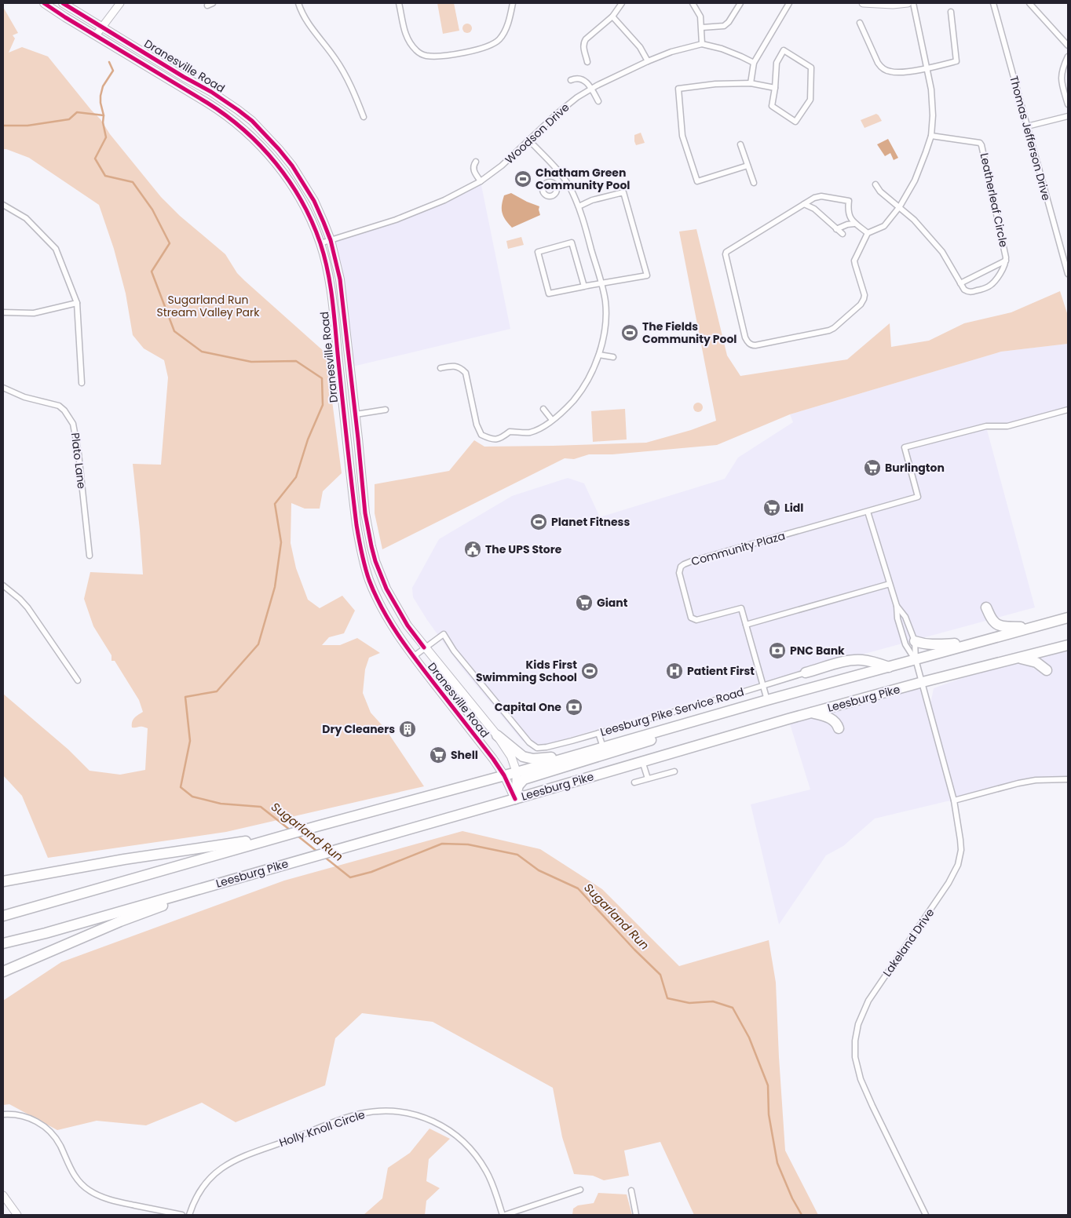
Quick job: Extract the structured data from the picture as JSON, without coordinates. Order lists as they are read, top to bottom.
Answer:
{
  "streets": {
    "highway": ["Leesburg Pike"],
    "main road": ["Dranesville Road"],
    "street": [
      "Woodson Drive",
      "Thomas Jefferson Drive",
      "Leatherleaf Circle",
      "Plato Lane",
      "Community Plaza",
      "Leesburg Pike Service Road",
      "Lakeland Drive",
      "Holly Knoll Circle"
    ]
  },
  "crossings": [
    ["Dranesville Road", "Woodson Drive"],
    ["Dranesville Road", "Leesburg Pike"],
    ["Dranesville Road", "Leesburg Pike Service Road"],
    ["Community Plaza", "Leesburg Pike Service Road"],
    ["Leesburg Pike", "Lakeland Drive"]
  ],
  "water": ["Sugarland Run"],
  "parks": ["Sugarland Run Stream Valley Park"],
  "places": {
    "sports": [
      "Chatham Green Community Pool",
      "The Fields Community Pool",
      "Planet Fitness",
      "Kids First Swimming School"
    ],
    "supermarket": [
      "Burlington",
      "Lidl",
      "Giant",
      "Shell"
    ],
    "public building": ["The UPS Store"],
    "bank": ["PNC Bank", "Capital One"],
    "hospital": ["Patient First"],
    "building": ["Dry Cleaners"]
  }
}
